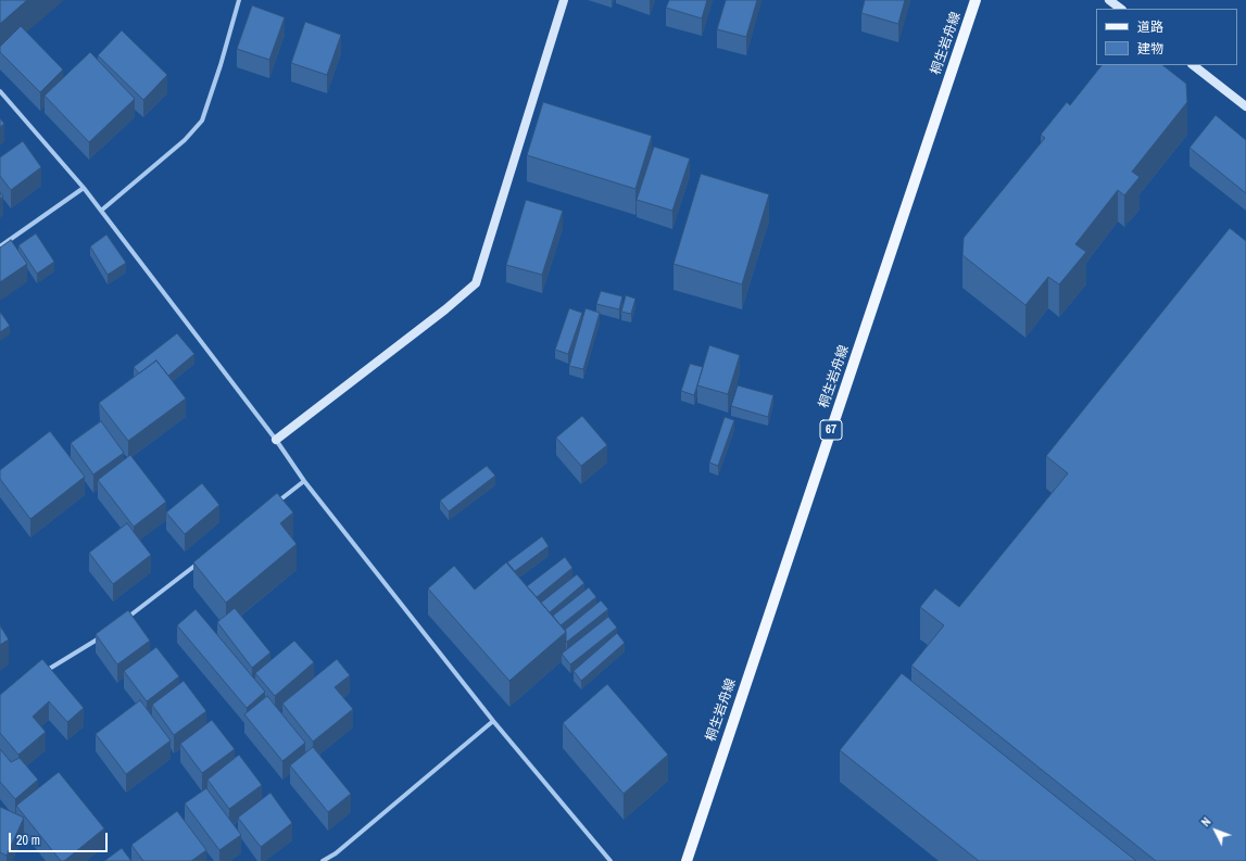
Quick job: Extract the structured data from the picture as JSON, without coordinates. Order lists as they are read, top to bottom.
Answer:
{
  "streets": {
    "main road": ["桐生岩舟線", "67"]
  },
  "legend": ["道路", "建物"],
  "scale_bar": "20 m",
  "north": "top left"
}
